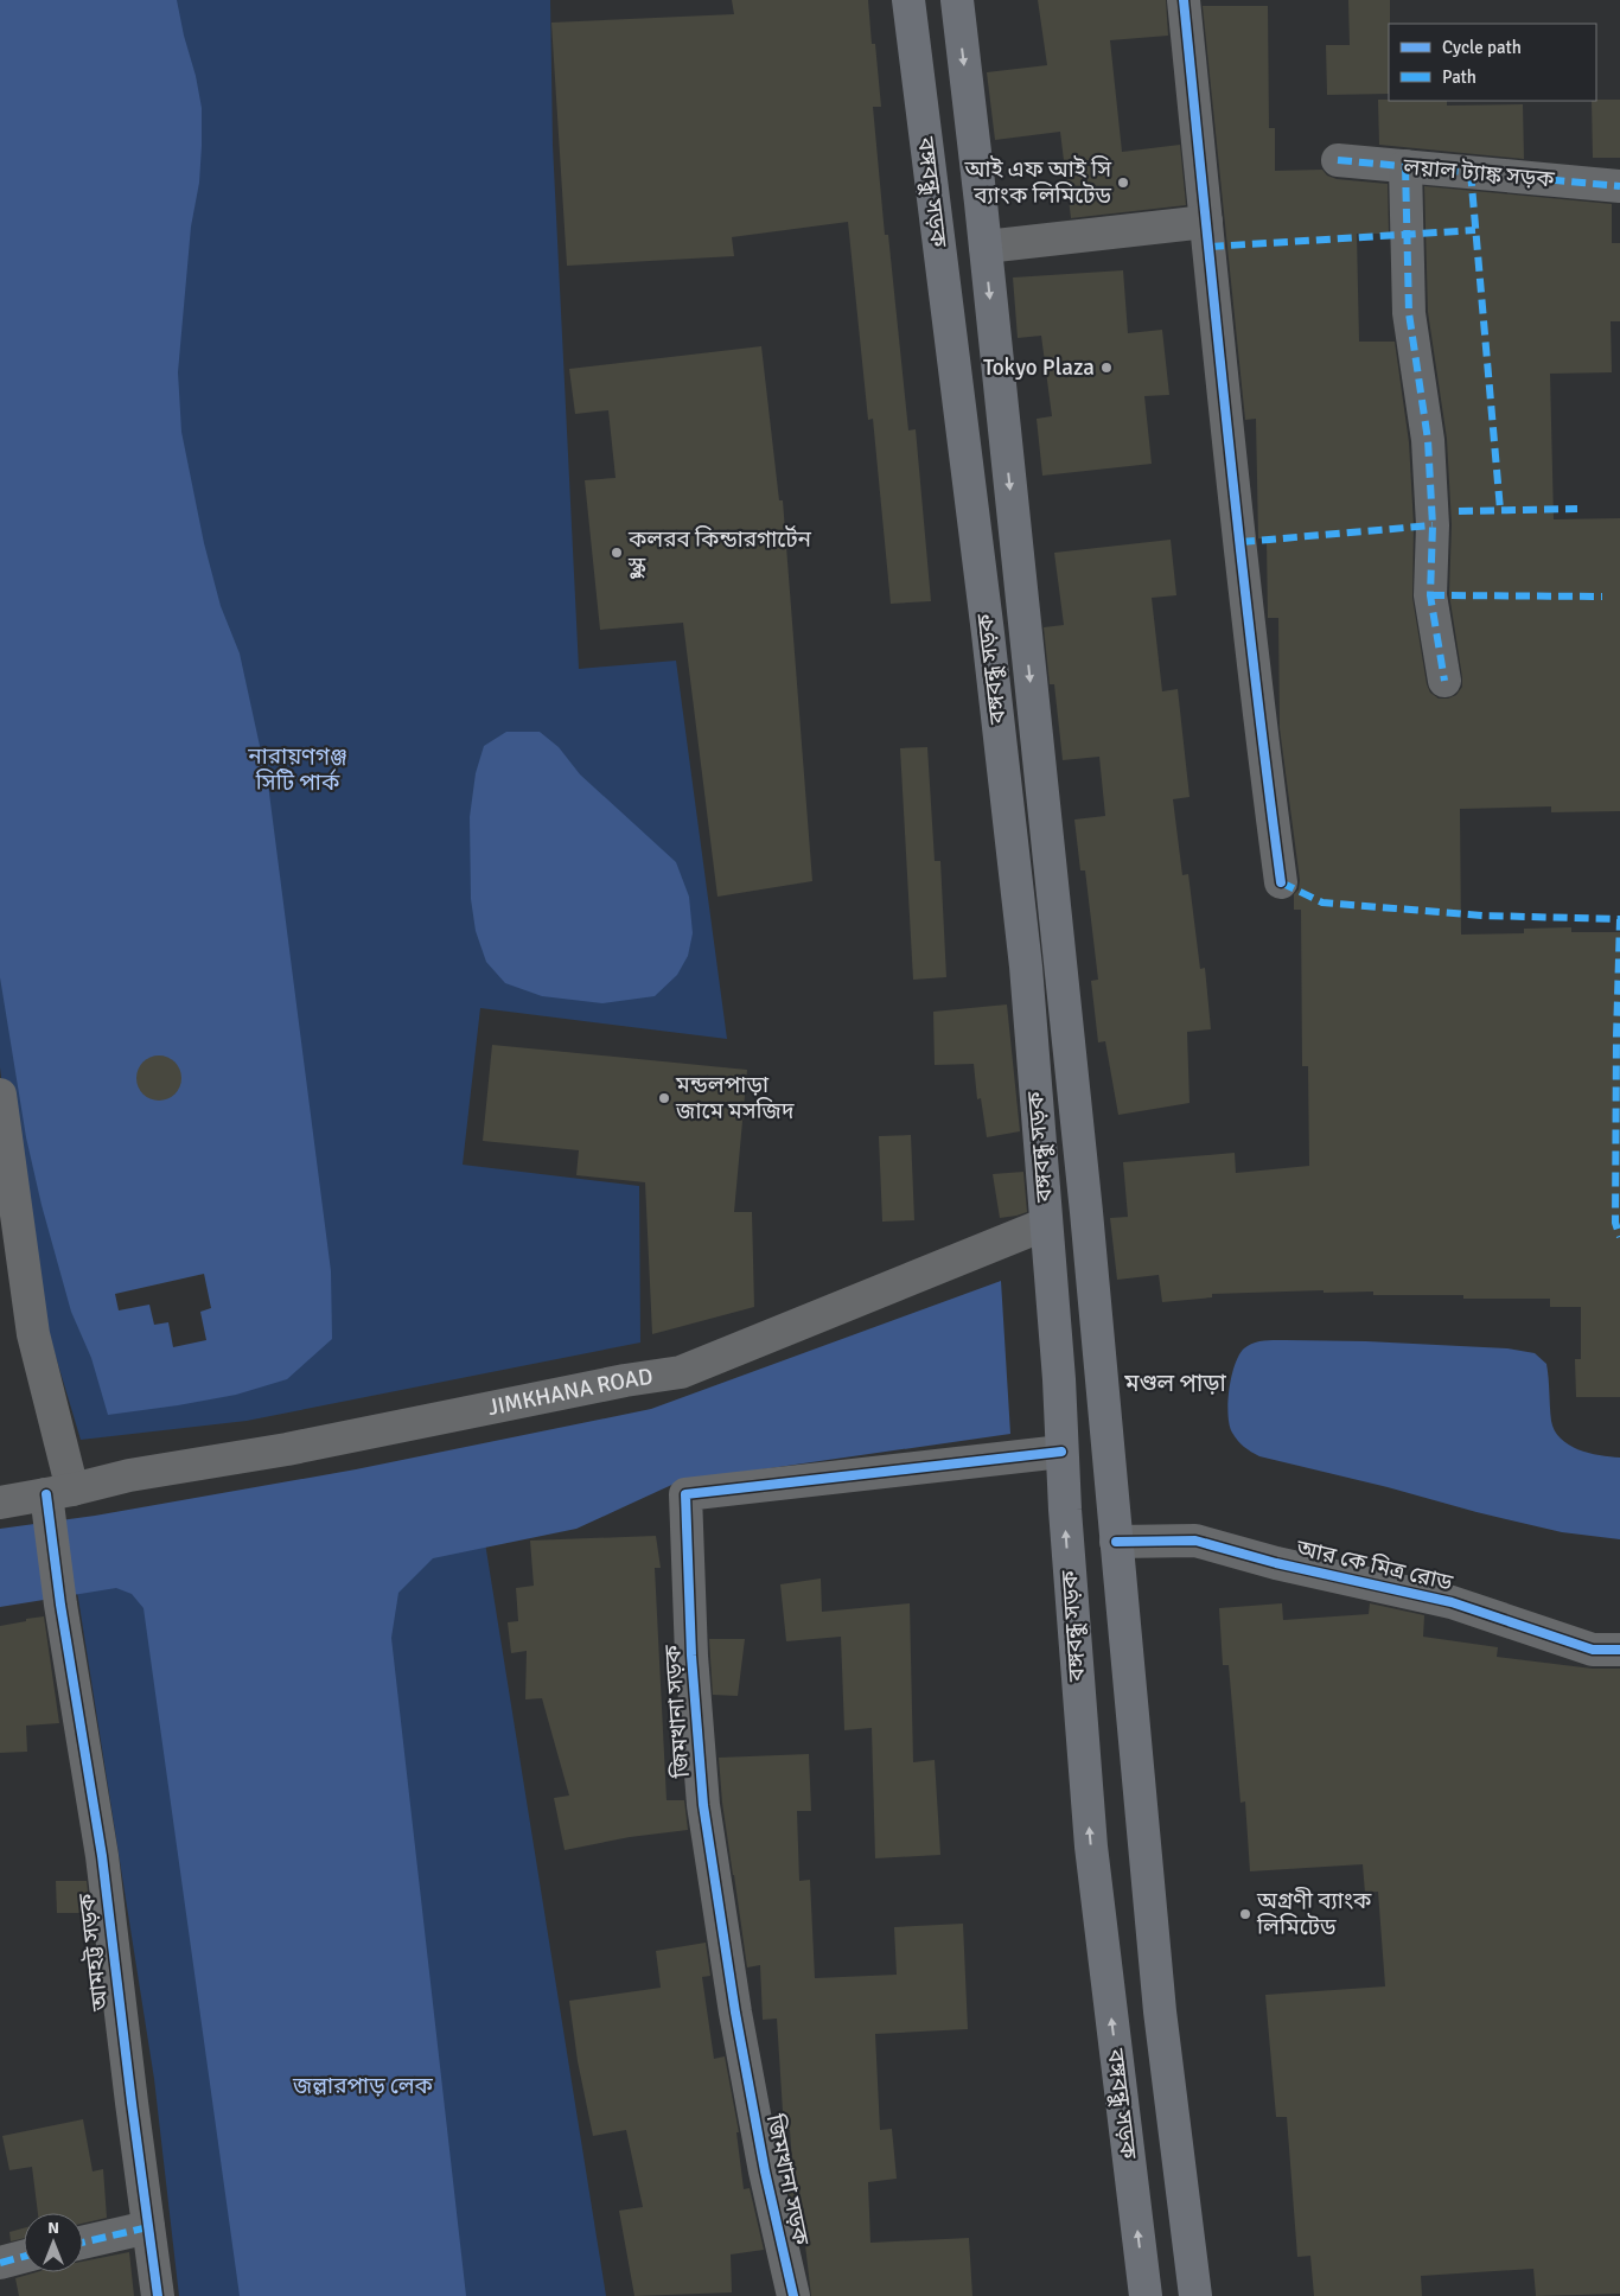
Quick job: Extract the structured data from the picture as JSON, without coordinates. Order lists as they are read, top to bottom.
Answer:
{
  "streets": {
    "main road": ["বঙ্গবন্ধু সড়ক"],
    "street": [
      "লয়াল ট্যাঙ্ক সড়ক",
      "JIMKHANA ROAD",
      "আর কে মিত্র রোড",
      "জিমখানা সড়ক",
      "আমহট্ট সড়ক"
    ]
  },
  "crossings": [
    ["বঙ্গবন্ধু সড়ক", "JIMKHANA ROAD"],
    ["বঙ্গবন্ধু সড়ক", "আর কে মিত্র রোড"],
    ["বঙ্গবন্ধু সড়ক", "জিমখানা সড়ক"],
    ["JIMKHANA ROAD", "আমহট্ট সড়ক"]
  ],
  "districts": ["মণ্ডল পাড়া"],
  "parks": ["নারায়ণগঞ্জ সিটি পার্ক", "জল্লারপাড় লেক"],
  "places": [
    "আই এফ আই সি ব্যাংক লিমিটেড",
    "Tokyo Plaza",
    "কলরব কিন্ডারগার্টেন স্কুল",
    "মন্ডলপাড়া জামে মসজিদ",
    "অগ্রণী ব্যাংক লিমিটেড"
  ],
  "legend": ["Cycle path", "Path"],
  "north": "top"
}
